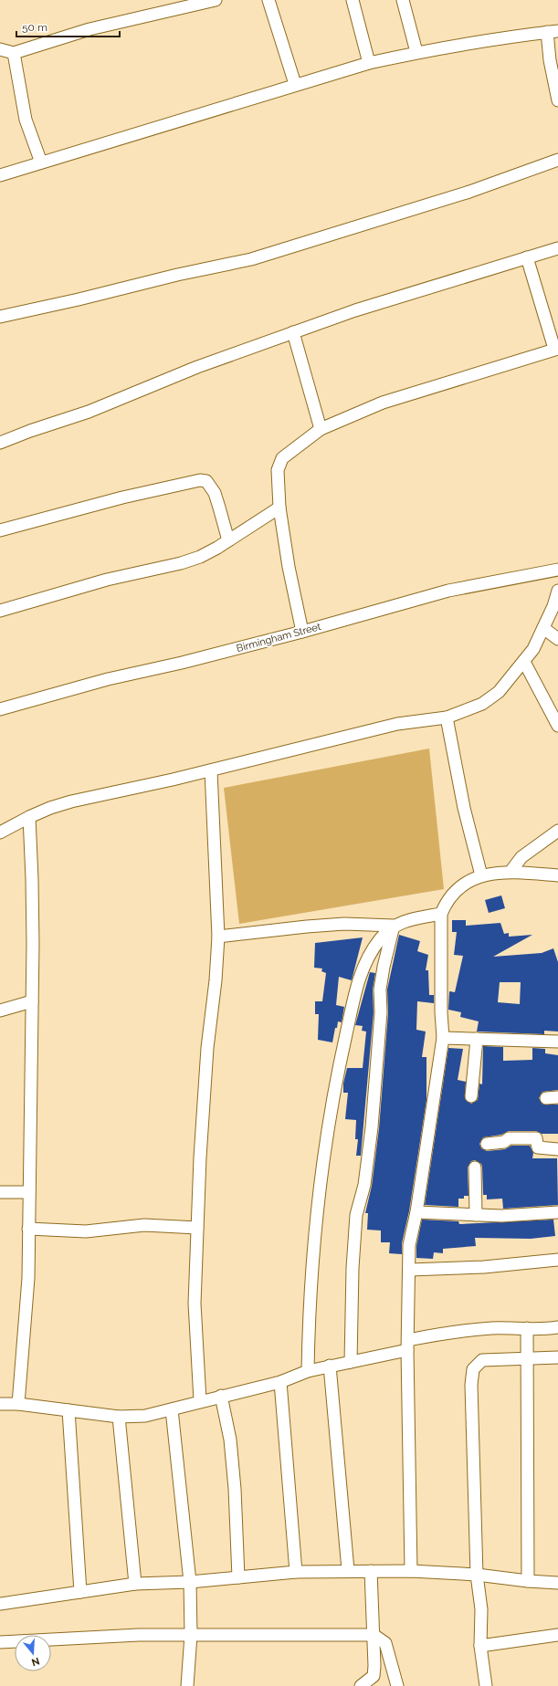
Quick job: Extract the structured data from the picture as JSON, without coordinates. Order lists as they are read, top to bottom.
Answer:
{
  "streets": {
    "street": ["Birmingham Street"]
  },
  "scale_bar": "50 m",
  "north": "bottom"
}
